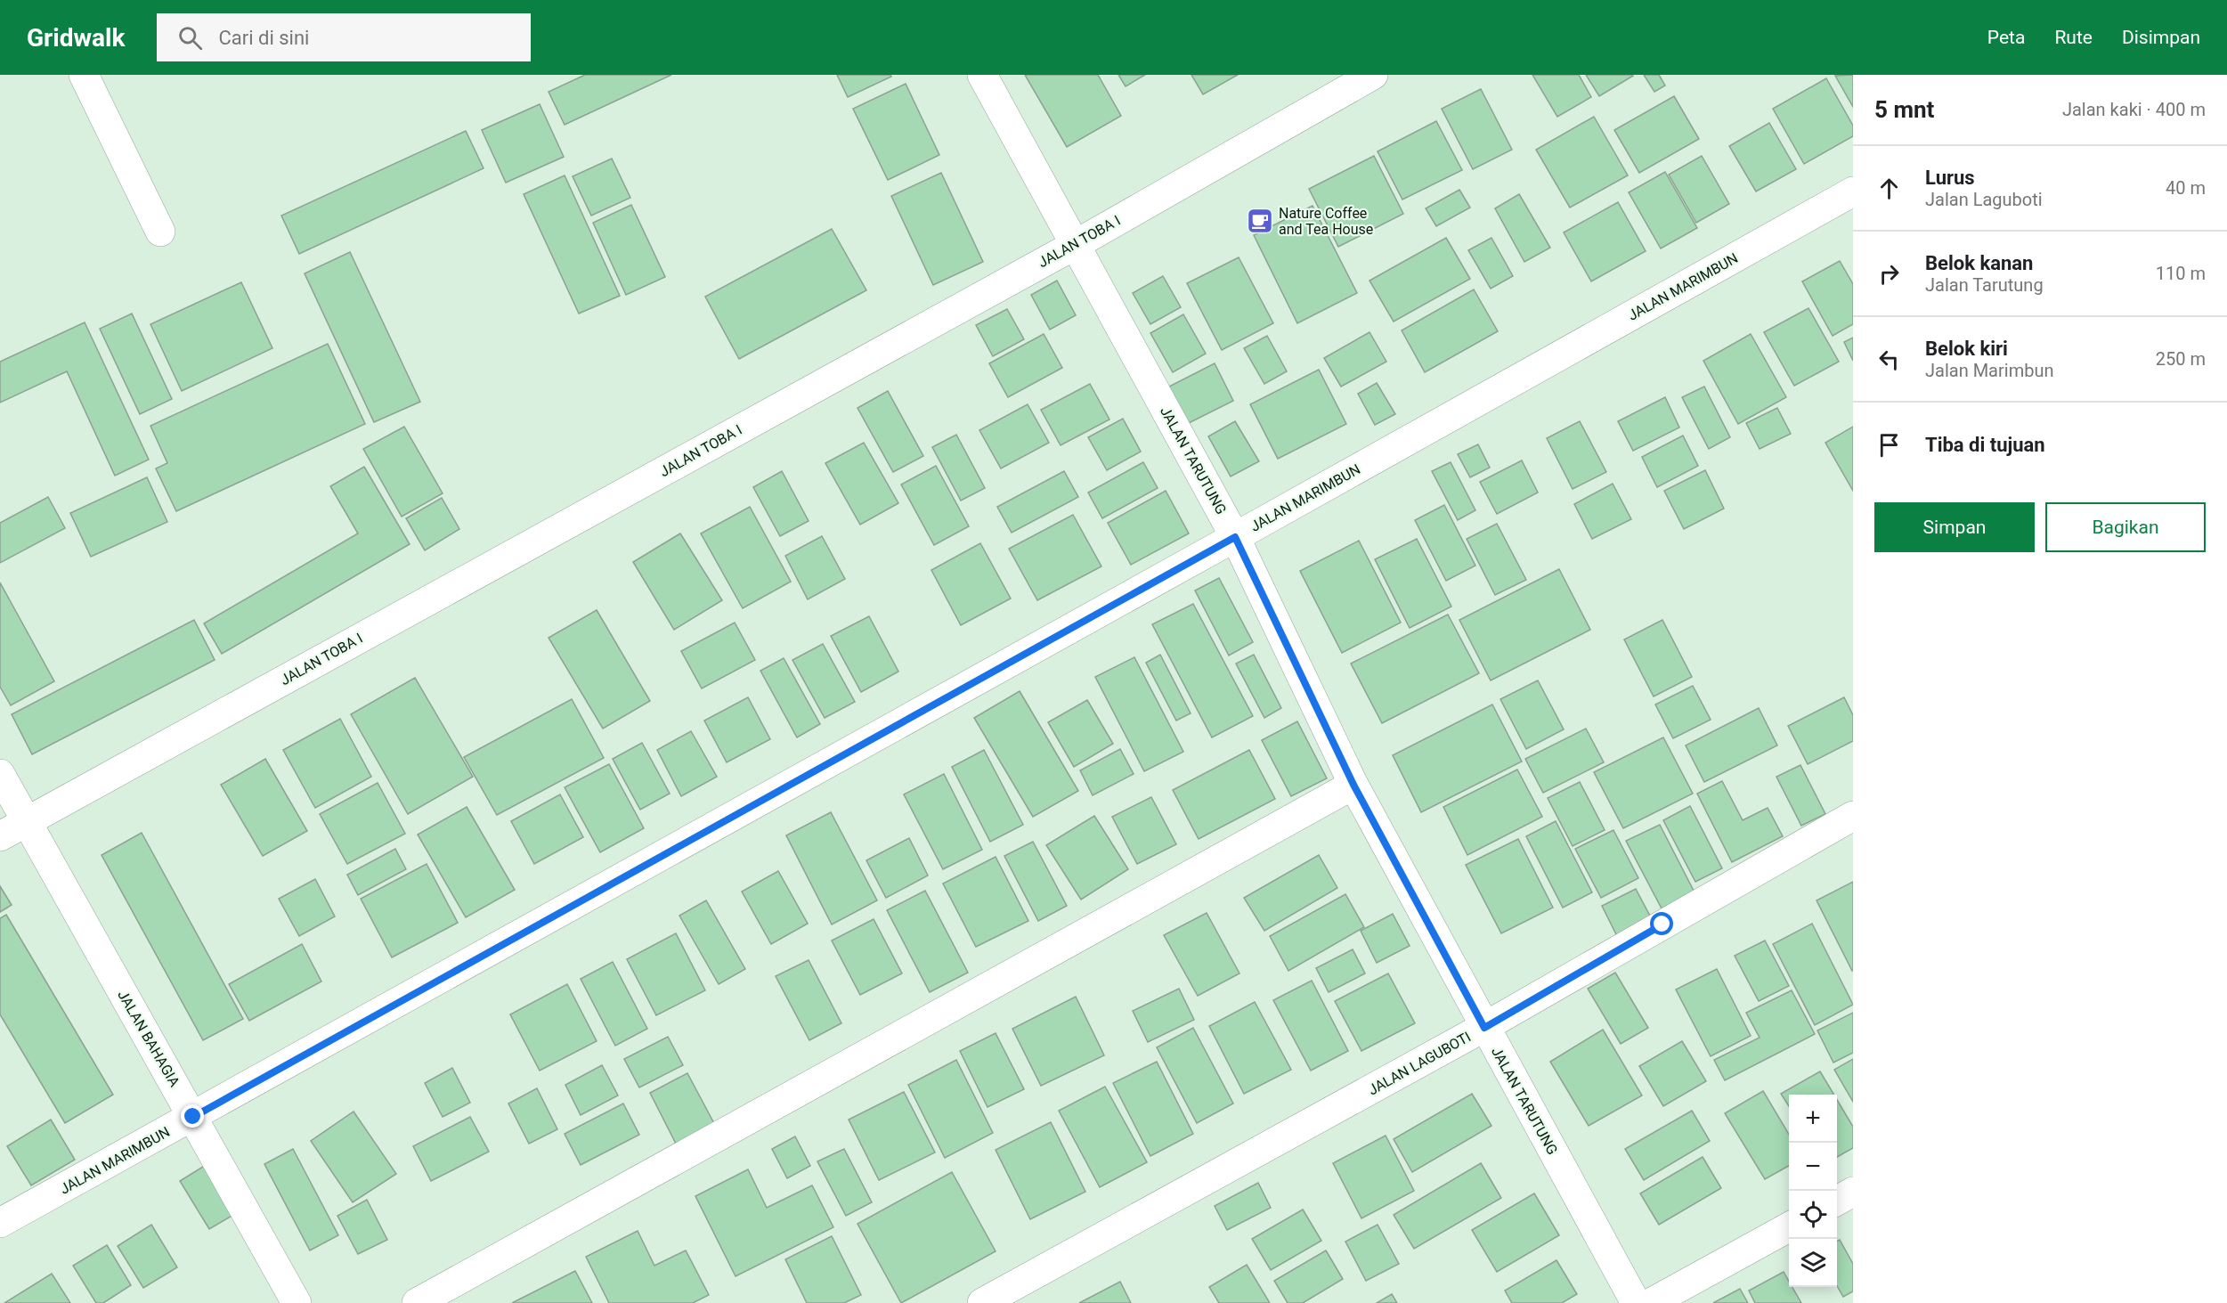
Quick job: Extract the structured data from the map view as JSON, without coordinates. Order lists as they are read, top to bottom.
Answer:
{
  "streets": {
    "street": [
      "JALAN TOBA I",
      "JALAN MARIMBUN",
      "JALAN TARUTUNG",
      "JALAN BAHAGIA",
      "JALAN LAGUBOTI"
    ]
  },
  "crossings": [
    ["JALAN TOBA I", "JALAN TARUTUNG"],
    ["JALAN TOBA I", "JALAN BAHAGIA"],
    ["JALAN MARIMBUN", "JALAN TARUTUNG"],
    ["JALAN MARIMBUN", "JALAN BAHAGIA"],
    ["JALAN TARUTUNG", "JALAN LAGUBOTI"]
  ],
  "places": {
    "cafe": ["Nature Coffee and Tea House"]
  },
  "page": {
    "header": "Gridwalk",
    "search": "Cari di sini",
    "nav": ["Peta", "Rute", "Disimpan"],
    "heading": ["5 mnt", "Jalan kaki · 400 m"],
    "list": [
      ["Lurus", "Jalan Laguboti", "40 m"],
      ["Belok kanan", "Jalan Tarutung", "110 m"],
      ["Belok kiri", "Jalan Marimbun", "250 m"],
      "Tiba di tujuan"
    ],
    "buttons": ["Simpan", "Bagikan"],
    "map_buttons": ["+", "−"]
  }
}
